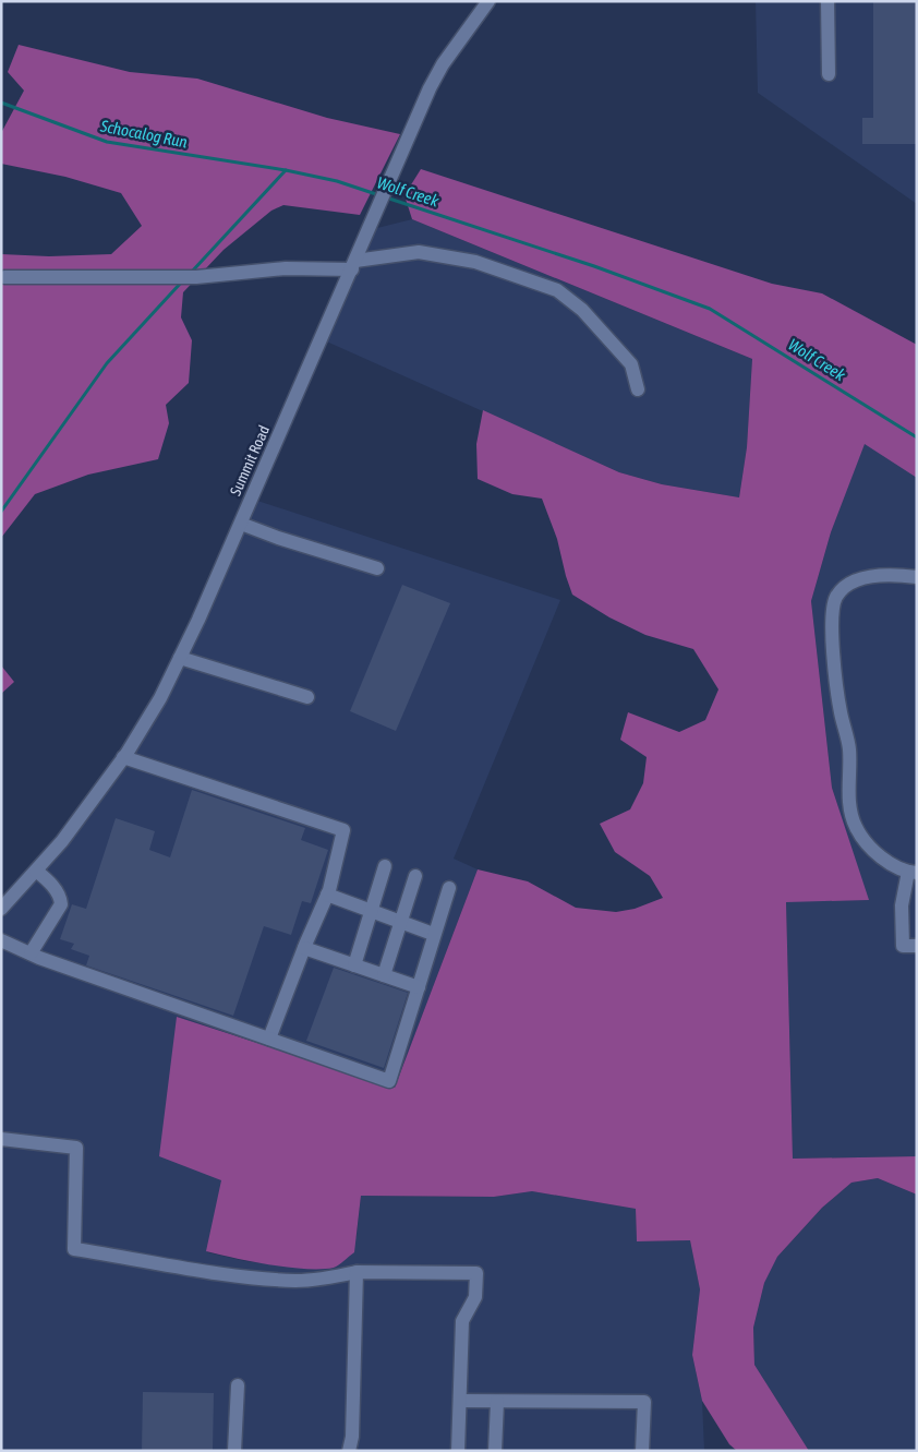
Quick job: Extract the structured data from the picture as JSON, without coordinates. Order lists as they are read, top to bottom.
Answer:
{
  "streets": {
    "street": ["Summit Road"]
  },
  "water": ["Schocalog Run", "Wolf Creek"]
}
